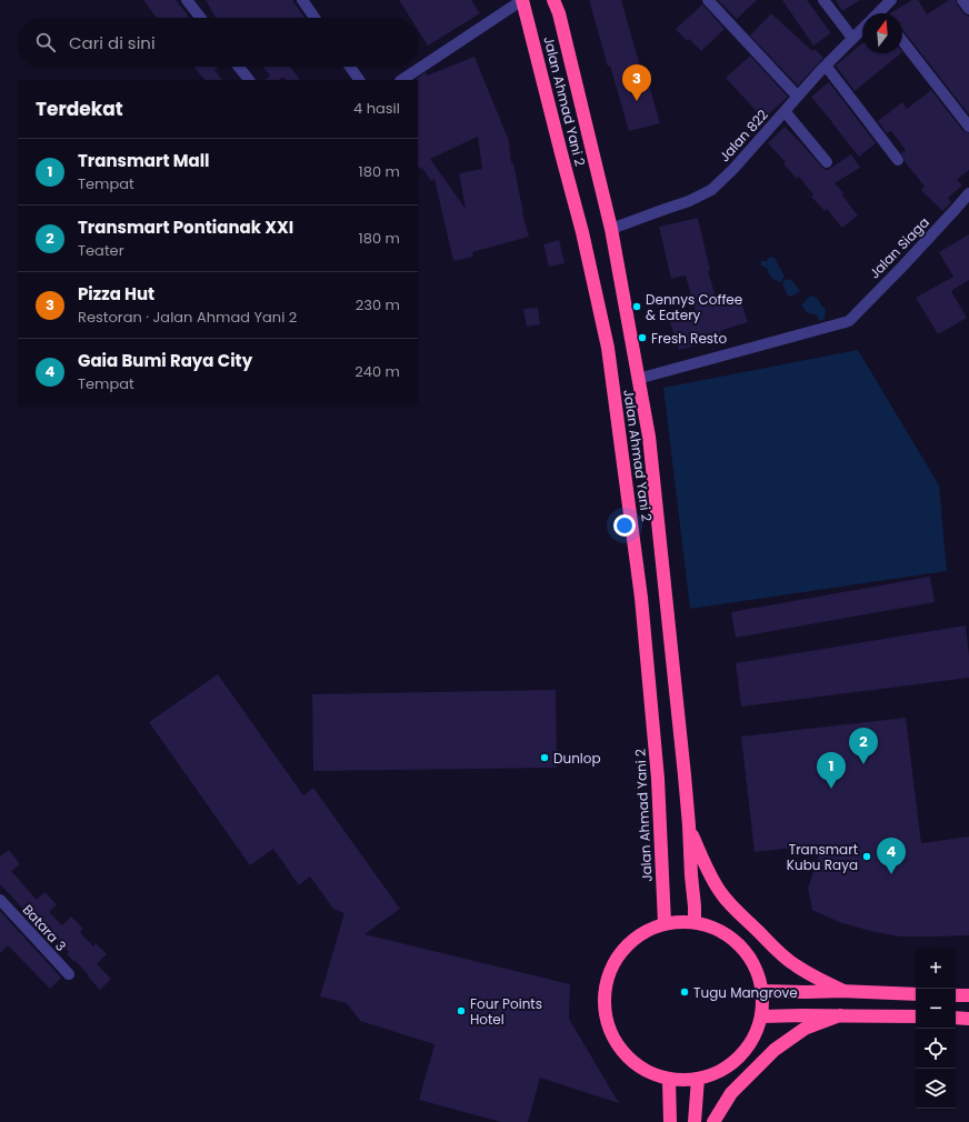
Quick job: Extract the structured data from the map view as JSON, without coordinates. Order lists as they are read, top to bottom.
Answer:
{
  "streets": {
    "highway": ["Jalan Ahmad Yani 2"],
    "street": ["Jalan 822", "Jalan Siaga", "Batara 3"]
  },
  "crossings": [
    ["Jalan Ahmad Yani 2", "Jalan 822"],
    ["Jalan Ahmad Yani 2", "Jalan Siaga"]
  ],
  "places": [
    "Dennys Coffee & Eatery",
    "Fresh Resto",
    "Dunlop",
    "Transmart Kubu Raya",
    "Tugu Mangrove",
    "Four Points Hotel"
  ],
  "north": "top",
  "page": {
    "search": "Cari di sini",
    "pins": [
      "3",
      "2",
      "1",
      "4"
    ],
    "heading": ["Terdekat", "4 hasil"],
    "list": [
      {
        "mark": "1",
        "name": "Transmart Mall",
        "note": "Tempat",
        "value": "180 m"
      },
      {
        "mark": "2",
        "name": "Transmart Pontianak XXI",
        "note": "Teater",
        "value": "180 m"
      },
      {
        "mark": "3",
        "name": "Pizza Hut",
        "note": "Restoran · Jalan Ahmad Yani 2",
        "value": "230 m"
      },
      {
        "mark": "4",
        "name": "Gaia Bumi Raya City",
        "note": "Tempat",
        "value": "240 m"
      }
    ],
    "map_buttons": ["+", "−"]
  }
}
